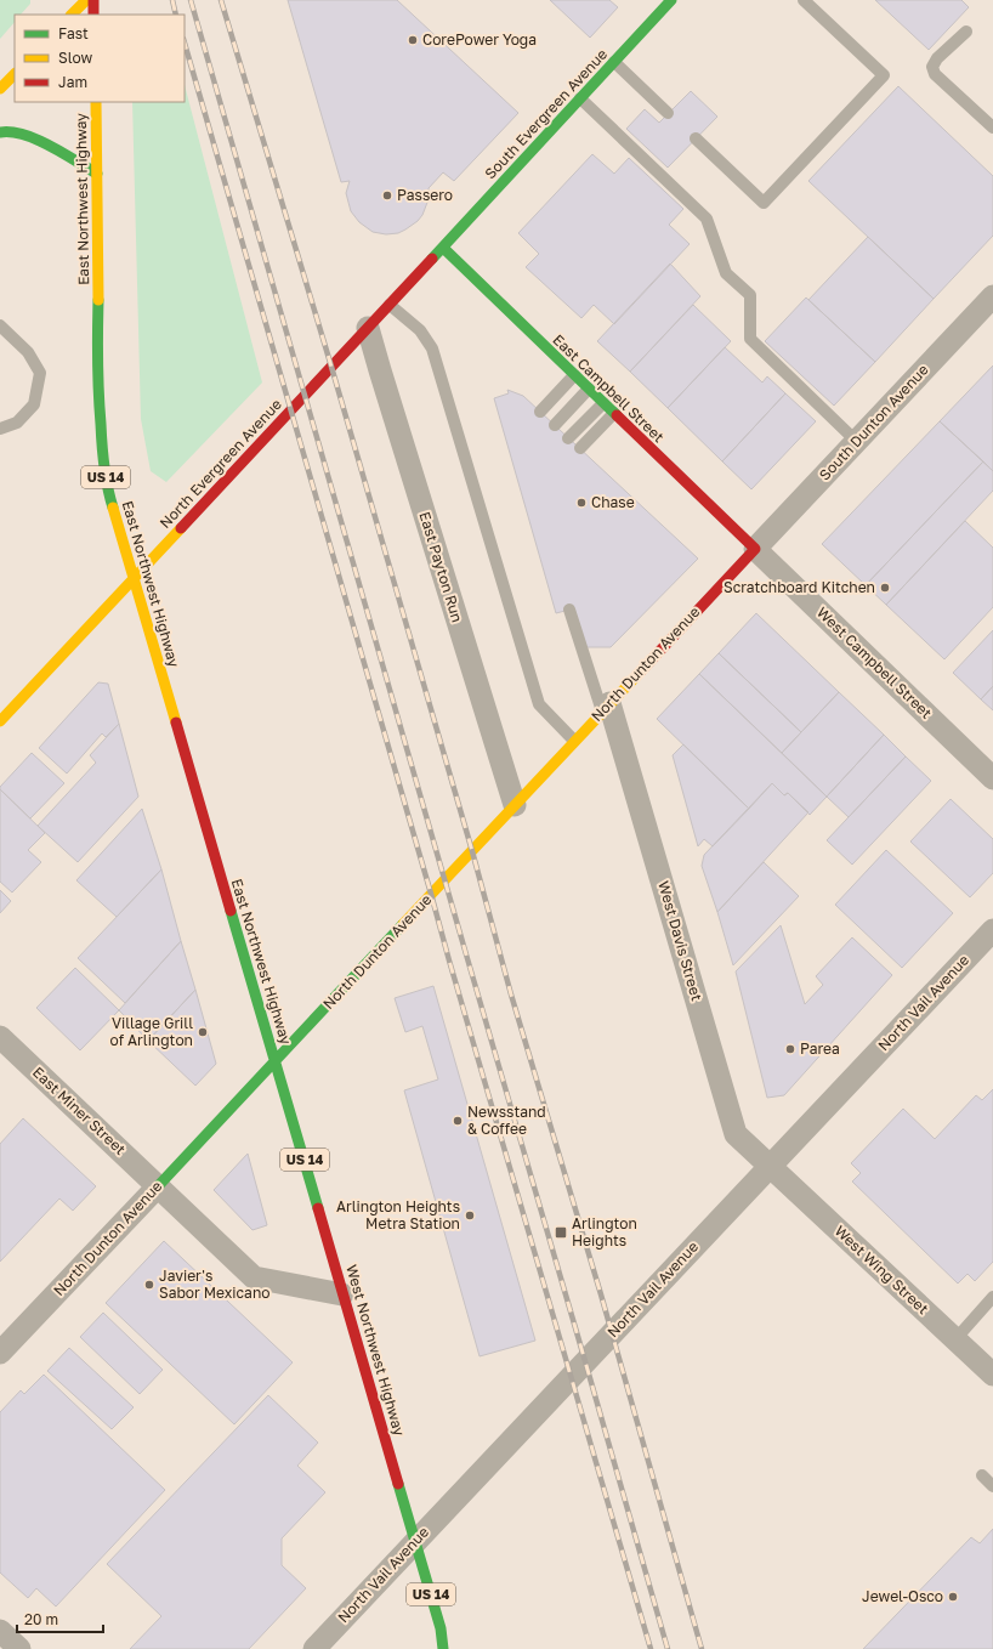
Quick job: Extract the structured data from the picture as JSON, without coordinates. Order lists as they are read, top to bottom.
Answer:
{
  "streets": {
    "street": [
      "South Evergreen Avenue",
      "East Northwest Highway",
      "East Campbell Street",
      "South Dunton Avenue",
      "North Evergreen Avenue",
      "US 14",
      "East Payton Run",
      "West Campbell Street",
      "North Dunton Avenue",
      "West Davis Street",
      "North Vail Avenue",
      "East Miner Street",
      "West Wing Street",
      "West Northwest Highway"
    ]
  },
  "crossings": [
    ["South Evergreen Avenue", "East Campbell Street"],
    ["South Evergreen Avenue", "North Evergreen Avenue"],
    ["East Northwest Highway", "North Evergreen Avenue"],
    ["East Northwest Highway", "North Dunton Avenue"],
    ["East Northwest Highway", "West Northwest Highway"],
    ["East Campbell Street", "South Dunton Avenue"],
    ["East Campbell Street", "North Evergreen Avenue"],
    ["East Campbell Street", "West Campbell Street"],
    ["East Campbell Street", "North Dunton Avenue"],
    ["South Dunton Avenue", "West Campbell Street"],
    ["South Dunton Avenue", "North Dunton Avenue"],
    ["North Evergreen Avenue", "East Payton Run"],
    ["East Payton Run", "North Dunton Avenue"],
    ["West Campbell Street", "North Dunton Avenue"],
    ["North Dunton Avenue", "West Davis Street"],
    ["North Dunton Avenue", "East Miner Street"],
    ["North Dunton Avenue", "West Northwest Highway"],
    ["West Davis Street", "North Vail Avenue"],
    ["West Davis Street", "West Wing Street"],
    ["North Vail Avenue", "West Wing Street"],
    ["North Vail Avenue", "West Northwest Highway"],
    ["East Miner Street", "West Northwest Highway"]
  ],
  "places": {
    "other": [
      "CorePower Yoga",
      "Passero",
      "Chase",
      "Scratchboard Kitchen",
      "Village Grill of Arlington",
      "Parea",
      "Newsstand & Coffee",
      "Arlington Heights Metra Station",
      "Javier's Sabor Mexicano",
      "Jewel-Osco"
    ],
    "transit": ["Arlington Heights"]
  },
  "legend": ["Fast", "Slow", "Jam"],
  "scale_bar": "20 m"
}
